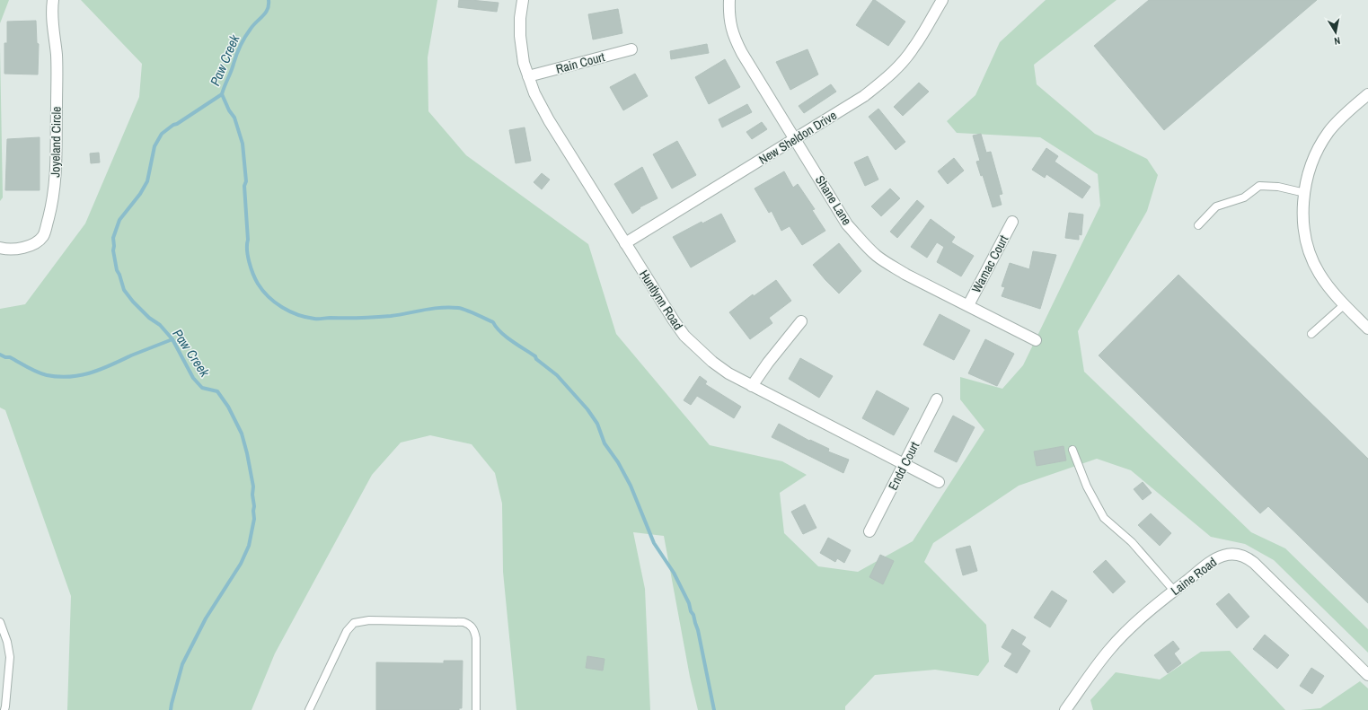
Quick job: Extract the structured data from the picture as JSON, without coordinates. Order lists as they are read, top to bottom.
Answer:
{
  "streets": {
    "street": [
      "Rain Court",
      "New Sheldon Drive",
      "Joyeland Circle",
      "Shane Lane",
      "Wamac Court",
      "Huntlynn Road",
      "Endd Court",
      "Laine Road"
    ]
  },
  "crossings": [
    ["Rain Court", "Huntlynn Road"],
    ["New Sheldon Drive", "Shane Lane"],
    ["New Sheldon Drive", "Huntlynn Road"],
    ["Shane Lane", "Wamac Court"],
    ["Huntlynn Road", "Endd Court"]
  ],
  "water": ["Paw Creek"],
  "north": "bottom"
}
